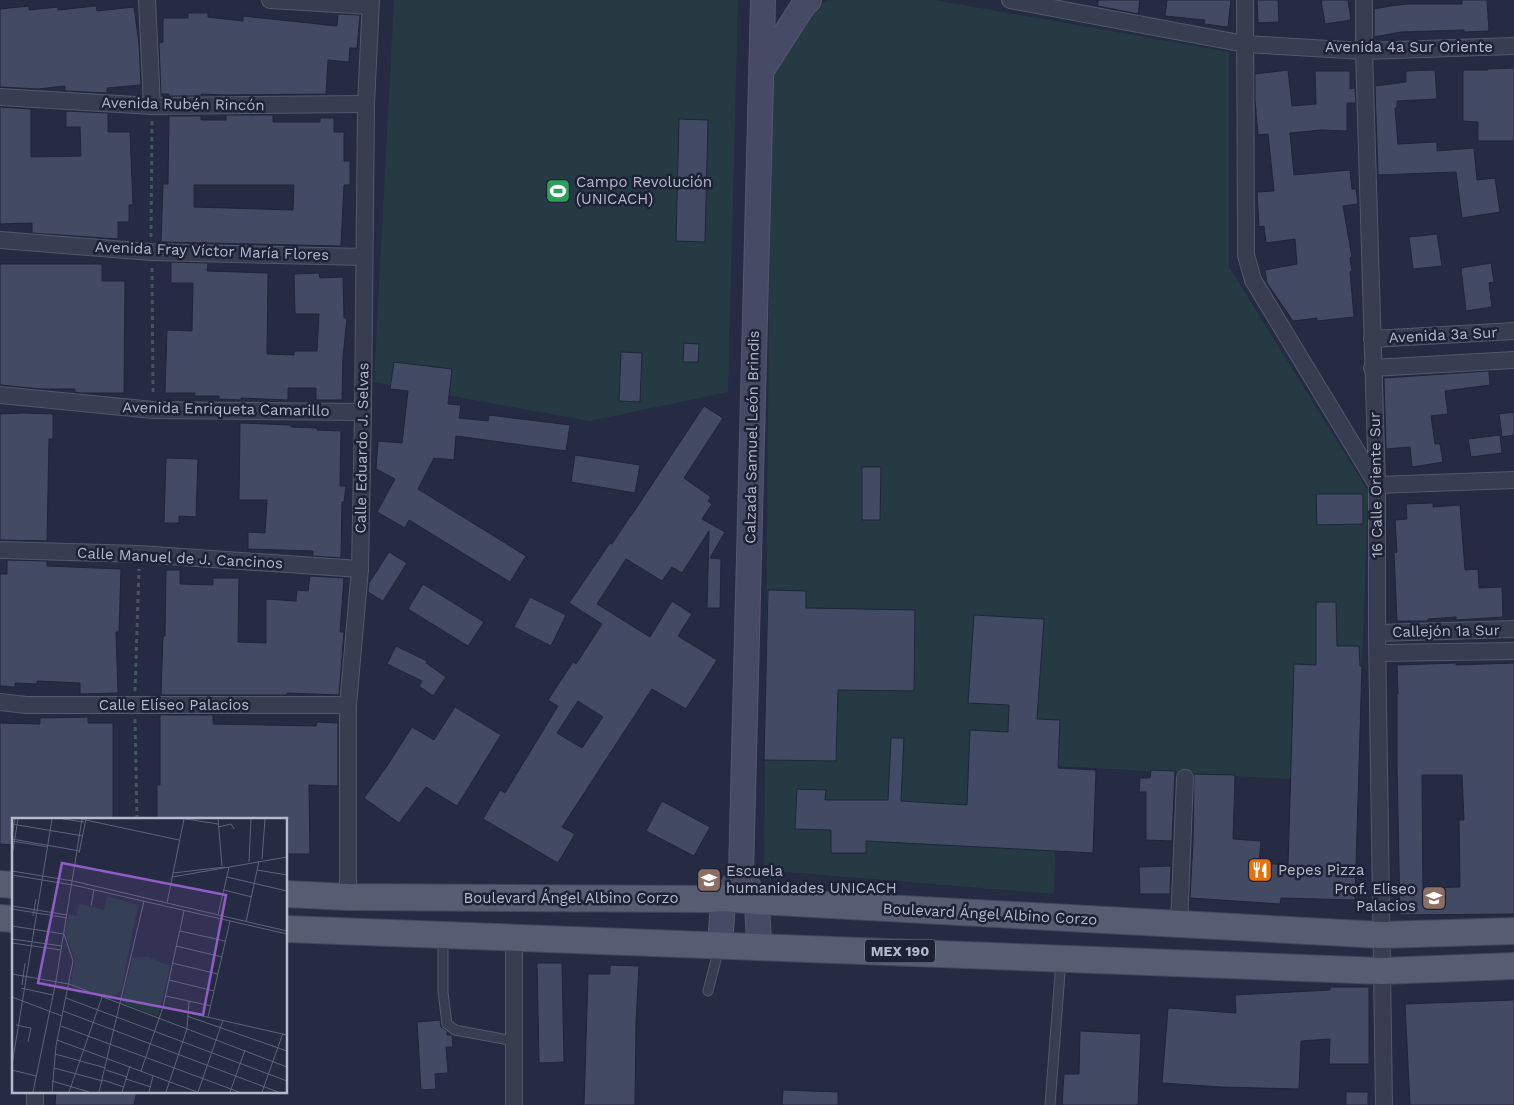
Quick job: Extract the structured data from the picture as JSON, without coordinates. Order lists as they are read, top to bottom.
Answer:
{
  "streets": {
    "main road": ["Boulevard Ángel Albino Corzo", "MEX 190"],
    "street": [
      "Avenida 4a Sur Oriente",
      "Avenida Rubén Rincón",
      "Avenida Fray Víctor María Flores",
      "Avenida 3a Sur",
      "Avenida Enriqueta Camarillo",
      "Calzada Samuel León Brindis",
      "Calle Eduardo J. Selvas",
      "16 Calle Oriente Sur",
      "Calle Manuel de J. Cancinos",
      "Callejón 1a Sur",
      "Calle Elíseo Palacios"
    ]
  },
  "crossings": [
    ["Avenida 4a Sur Oriente", "16 Calle Oriente Sur"],
    ["Avenida Rubén Rincón", "Calle Eduardo J. Selvas"],
    ["Avenida Fray Víctor María Flores", "Calle Eduardo J. Selvas"],
    ["Avenida 3a Sur", "16 Calle Oriente Sur"],
    ["Avenida Enriqueta Camarillo", "Calle Eduardo J. Selvas"],
    ["Calle Eduardo J. Selvas", "Calle Manuel de J. Cancinos"],
    ["Calle Eduardo J. Selvas", "Calle Elíseo Palacios"],
    ["Calle Eduardo J. Selvas", "Boulevard Ángel Albino Corzo"],
    ["16 Calle Oriente Sur", "Callejón 1a Sur"],
    ["16 Calle Oriente Sur", "Boulevard Ángel Albino Corzo"],
    ["16 Calle Oriente Sur", "MEX 190"]
  ],
  "places": {
    "sports": ["Campo Revolución (UNICACH)"],
    "restaurant": ["Pepes Pizza"],
    "school or university": ["Escuela humanidades UNICACH", "Prof. Eliseo Palacios"]
  }
}
